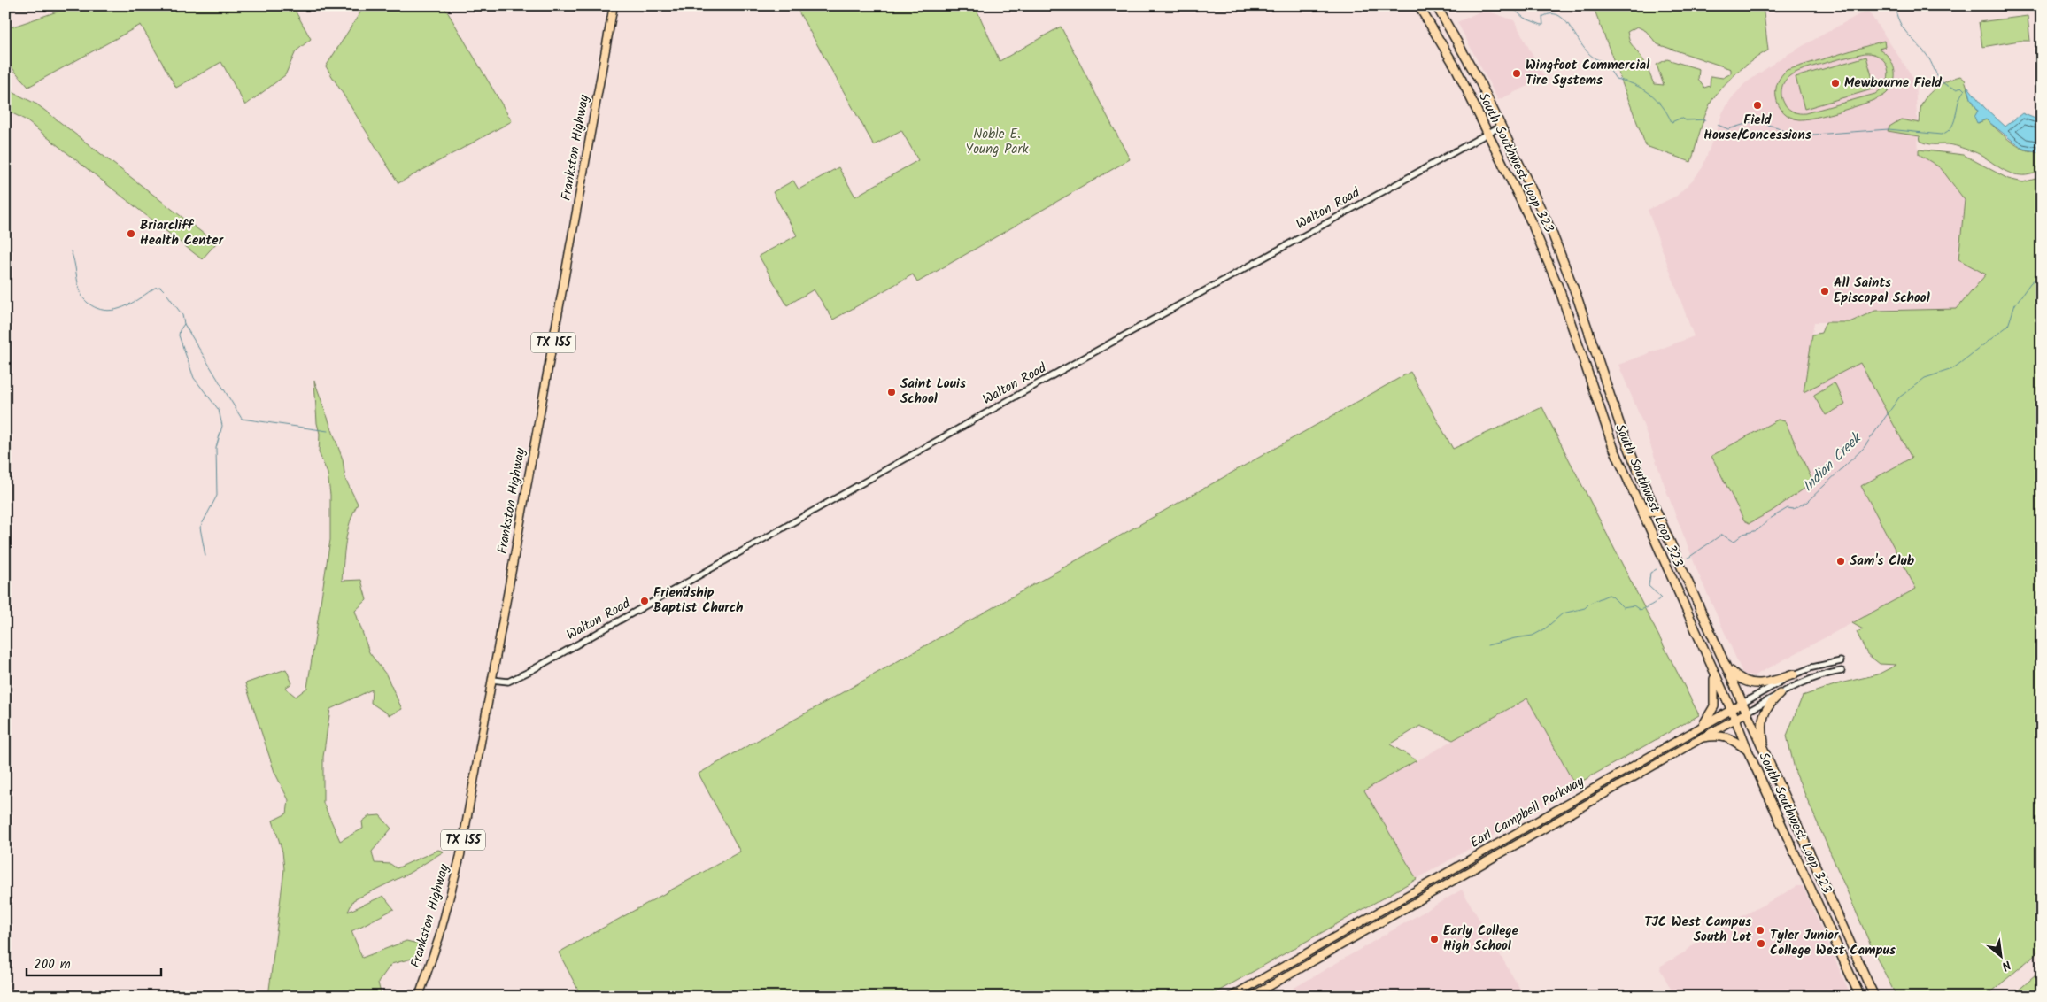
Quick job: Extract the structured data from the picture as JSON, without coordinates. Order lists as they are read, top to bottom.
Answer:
{
  "streets": {
    "highway": ["South Southwest Loop 323"],
    "main road": ["Frankston Highway", "TX 155", "Earl Campbell Parkway"],
    "street": ["Walton Road"]
  },
  "crossings": [
    ["Frankston Highway", "Walton Road"],
    ["South Southwest Loop 323", "Walton Road"],
    ["South Southwest Loop 323", "Earl Campbell Parkway"]
  ],
  "water": ["Indian Creek"],
  "parks": ["Noble E. Young Park"],
  "places": [
    "Wingfoot Commercial Tire Systems",
    "Mewbourne Field",
    "Field House/Concessions",
    "Briarcliff Health Center",
    "All Saints Episcopal School",
    "Saint Louis School",
    "Sam's Club",
    "Friendship Baptist Church",
    "TJC West Campus South Lot",
    "Early College High School",
    "Tyler Junior College West Campus"
  ],
  "scale_bar": "200 m",
  "north": "bottom right"
}
